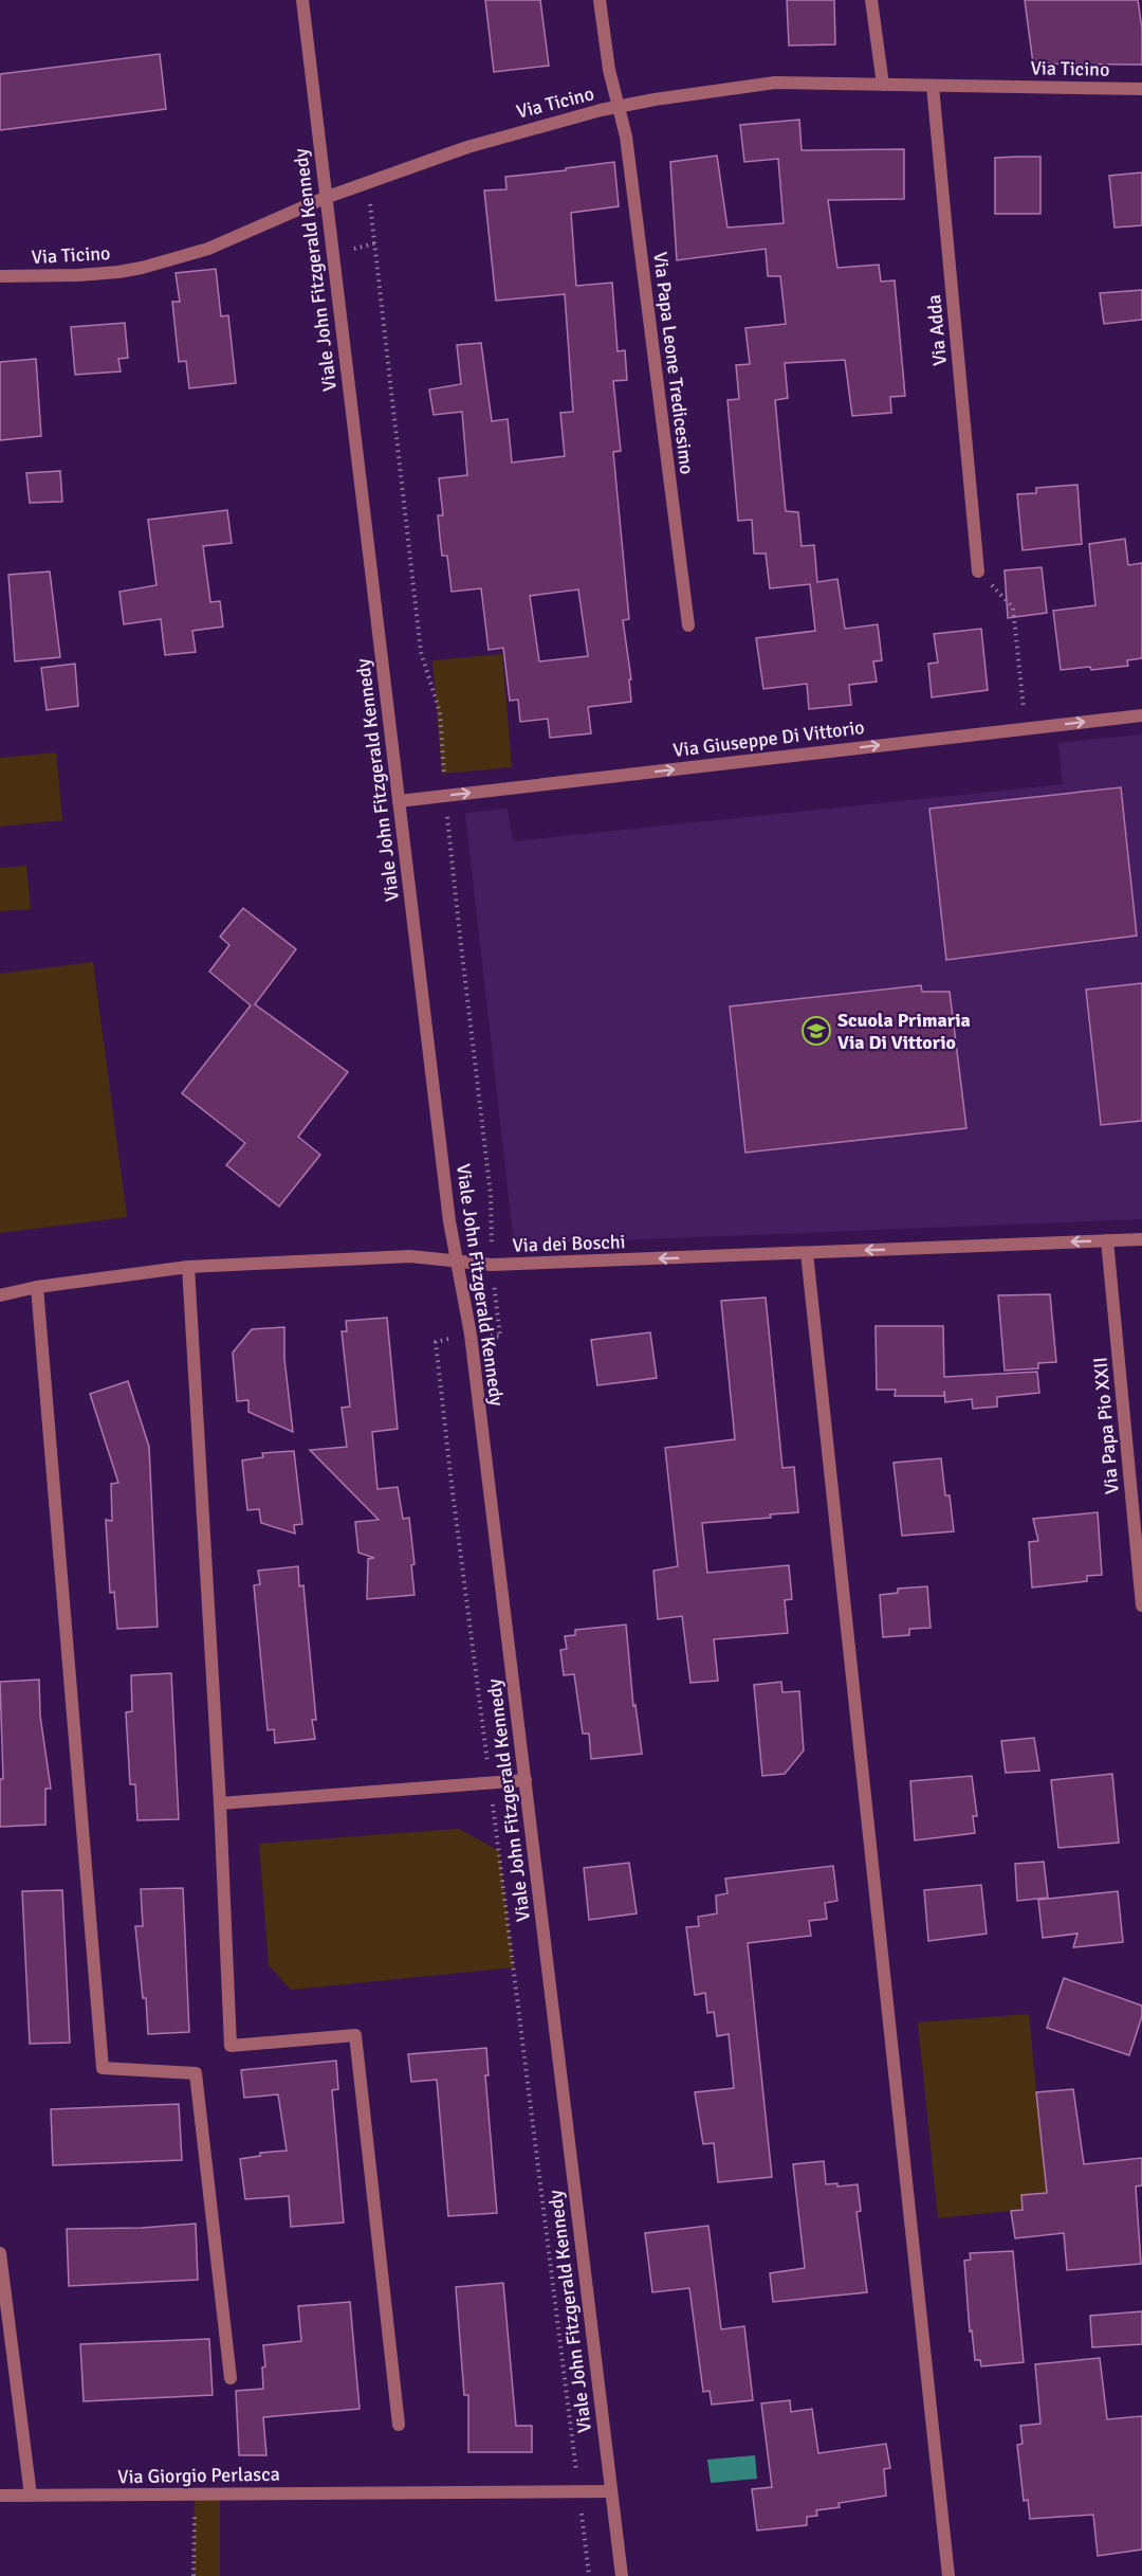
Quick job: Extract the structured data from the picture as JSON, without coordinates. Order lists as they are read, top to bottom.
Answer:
{
  "streets": {
    "street": [
      "Via Ticino",
      "Viale John Fitzgerald Kennedy",
      "Via Adda",
      "Via Papa Leone Tredicesimo",
      "Via Giuseppe Di Vittorio",
      "Via dei Boschi",
      "Via Papa Pio XXII",
      "Via Giorgio Perlasca"
    ]
  },
  "crossings": [
    ["Via Ticino", "Viale John Fitzgerald Kennedy"],
    ["Via Ticino", "Via Adda"],
    ["Via Ticino", "Via Papa Leone Tredicesimo"],
    ["Viale John Fitzgerald Kennedy", "Via Giuseppe Di Vittorio"],
    ["Viale John Fitzgerald Kennedy", "Via dei Boschi"],
    ["Viale John Fitzgerald Kennedy", "Via Giorgio Perlasca"],
    ["Via dei Boschi", "Via Papa Pio XXII"]
  ],
  "one_way": ["Via Giuseppe Di Vittorio", "Via dei Boschi"],
  "places": {
    "school or university": ["Scuola Primaria Via Di Vittorio"]
  }
}
